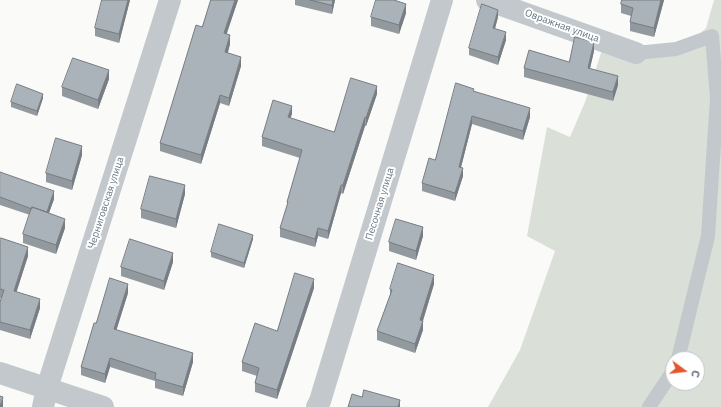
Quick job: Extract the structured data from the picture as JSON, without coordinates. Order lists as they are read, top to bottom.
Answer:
{
  "streets": {
    "street": ["Овражная улица", "Черниговская улица", "Песочная улица"]
  },
  "north": "right"
}
